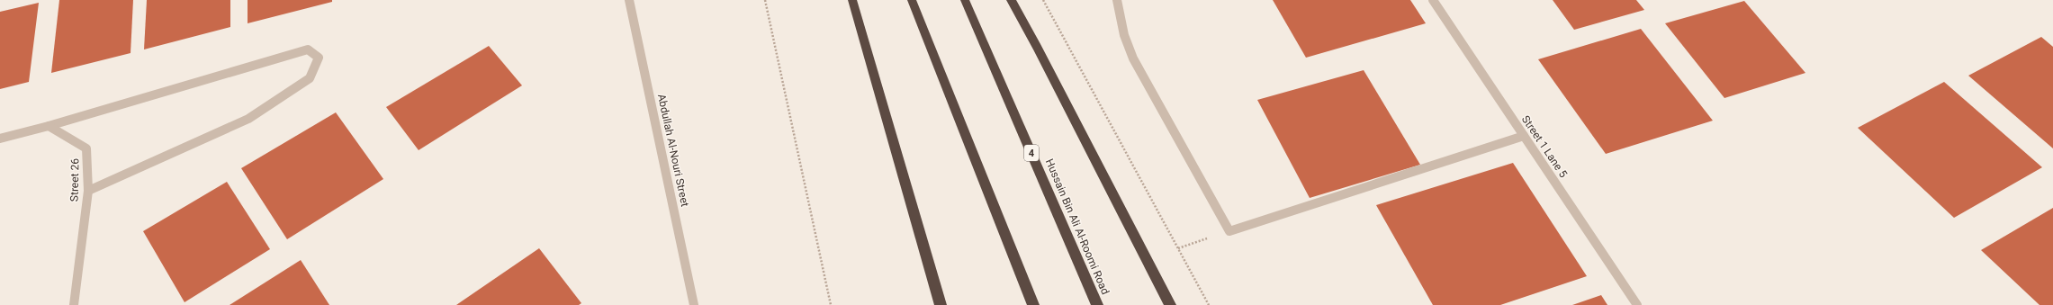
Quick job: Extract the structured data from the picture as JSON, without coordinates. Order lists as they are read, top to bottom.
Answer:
{
  "streets": {
    "highway": ["4", "Hussain Bin Ali Al-Roomi Road"],
    "street": ["Street 1 Lane 5", "Abdullah Al-Nouri Street", "Street 26"]
  }
}
